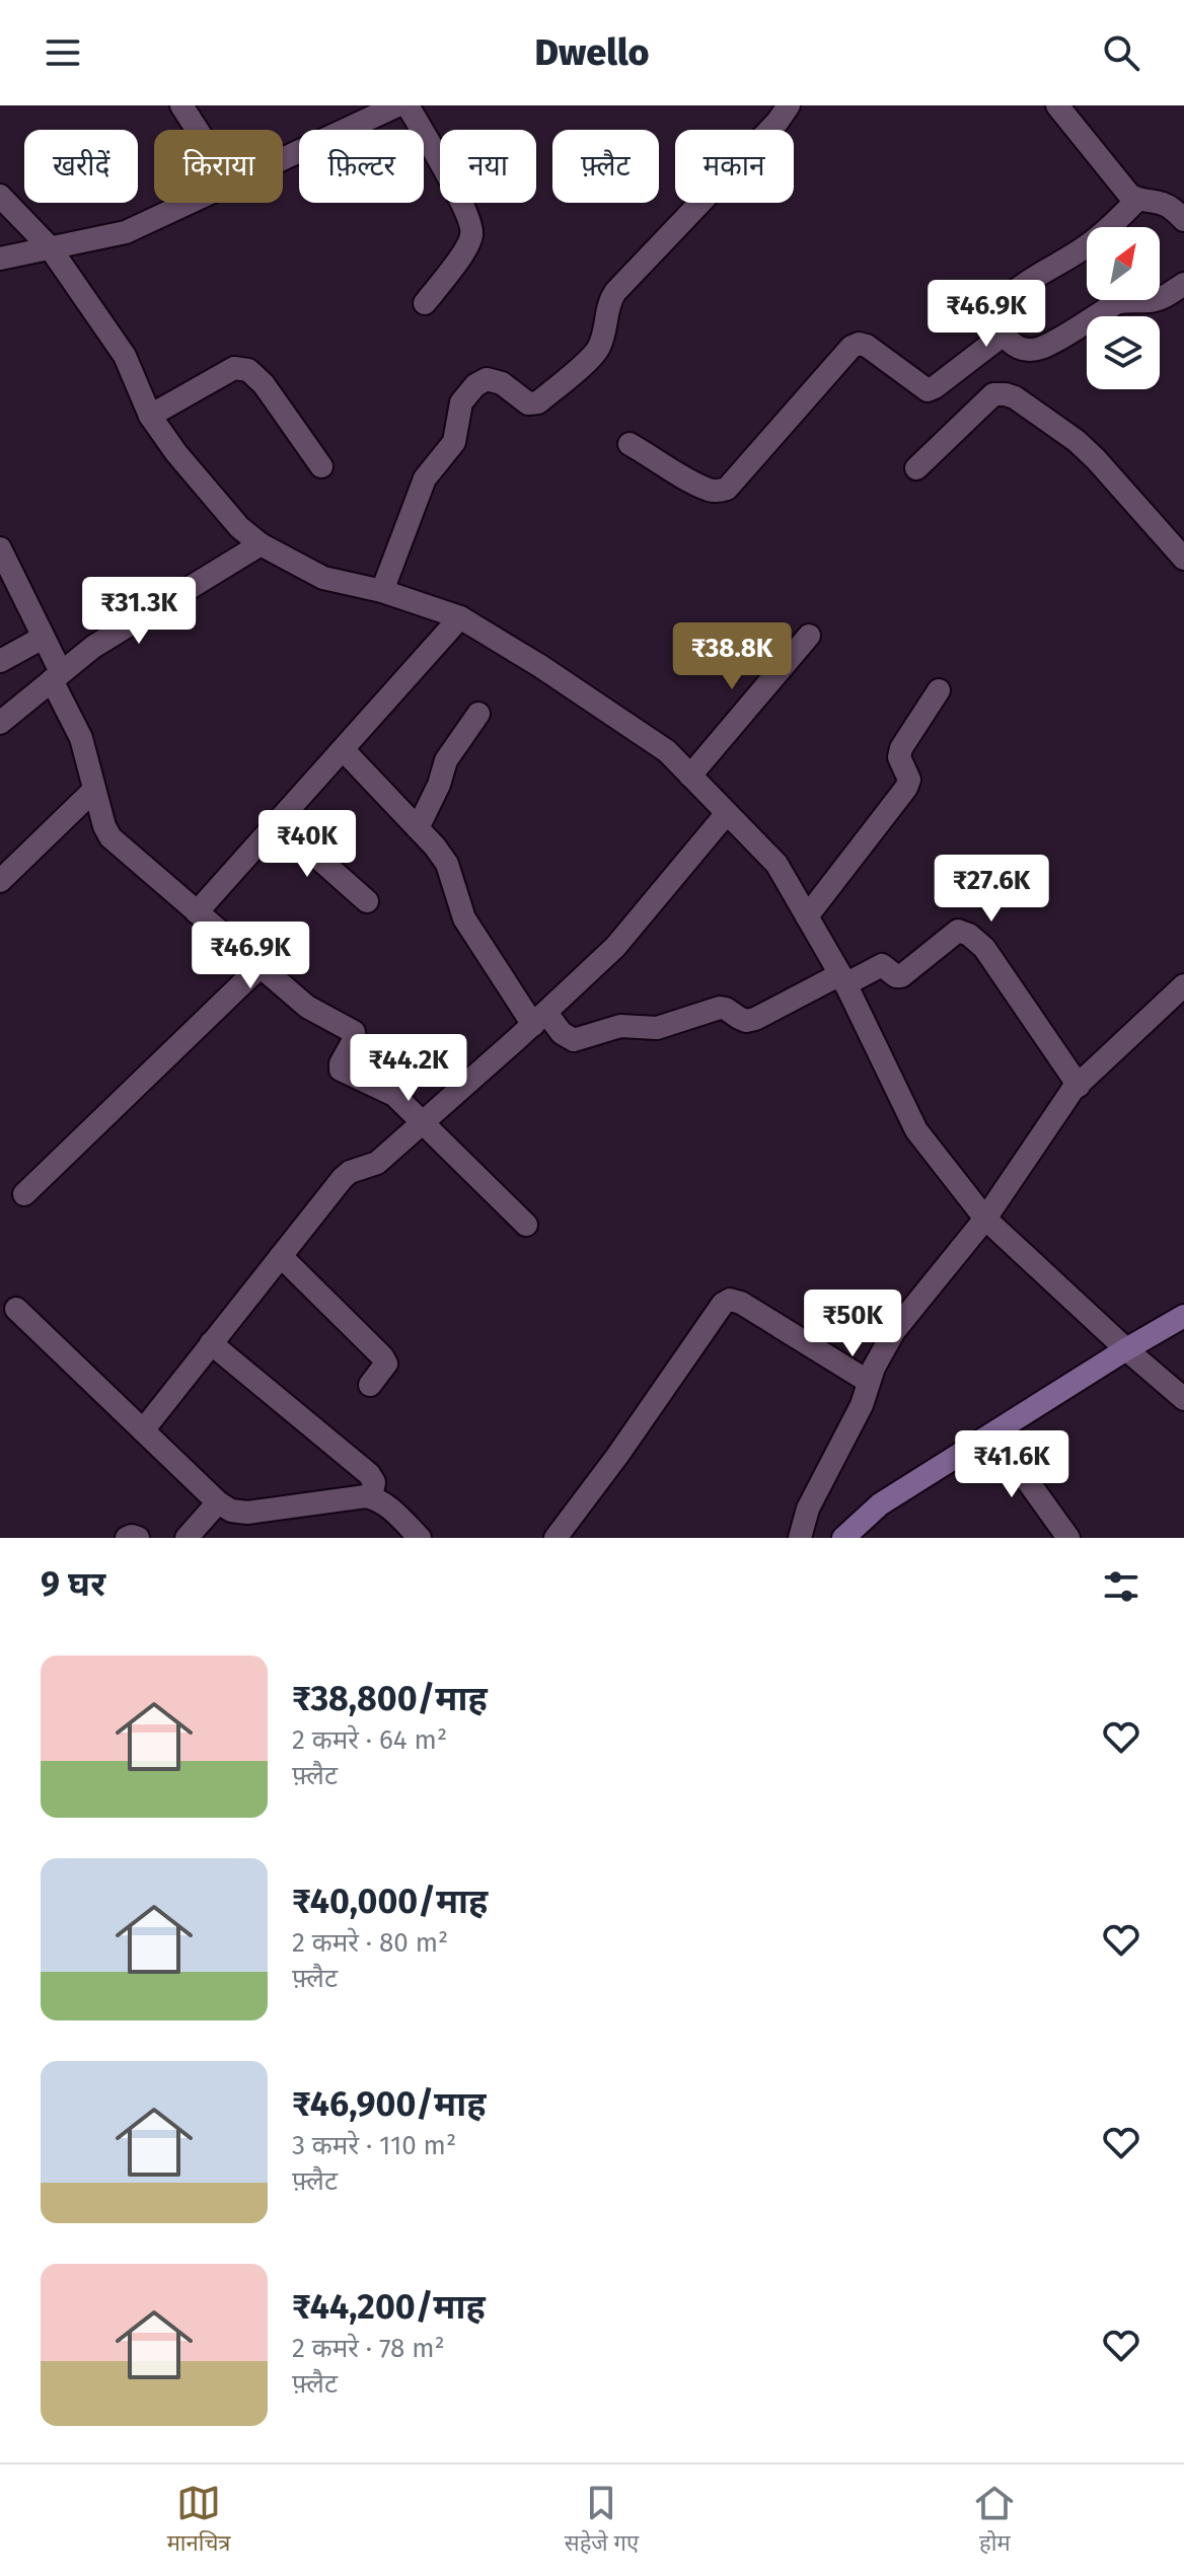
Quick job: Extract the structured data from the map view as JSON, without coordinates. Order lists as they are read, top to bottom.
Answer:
{
  "north": "top right",
  "page": {
    "header": "Dwello",
    "chip": [
      "खरीदें",
      "किराया",
      "फ़िल्टर",
      "नया",
      "फ़्लैट",
      "मकान"
    ],
    "price": [
      "₹46.9K",
      "₹31.3K",
      "₹38.8K",
      "₹40K",
      "₹27.6K",
      "₹46.9K",
      "₹44.2K",
      "₹50K",
      "₹41.6K"
    ],
    "heading": "9 घर",
    "list": [
      {
        "name": "₹38,800/माह",
        "note": "2 कमरे · 64 m² · फ़्लैट"
      },
      {
        "name": "₹40,000/माह",
        "note": "2 कमरे · 80 m² · फ़्लैट"
      },
      {
        "name": "₹46,900/माह",
        "note": "3 कमरे · 110 m² · फ़्लैट"
      },
      {
        "name": "₹44,200/माह",
        "note": "2 कमरे · 78 m² · फ़्लैट"
      }
    ],
    "tabs": ["मानचित्र", "सहेजे गए", "होम"]
  }
}
